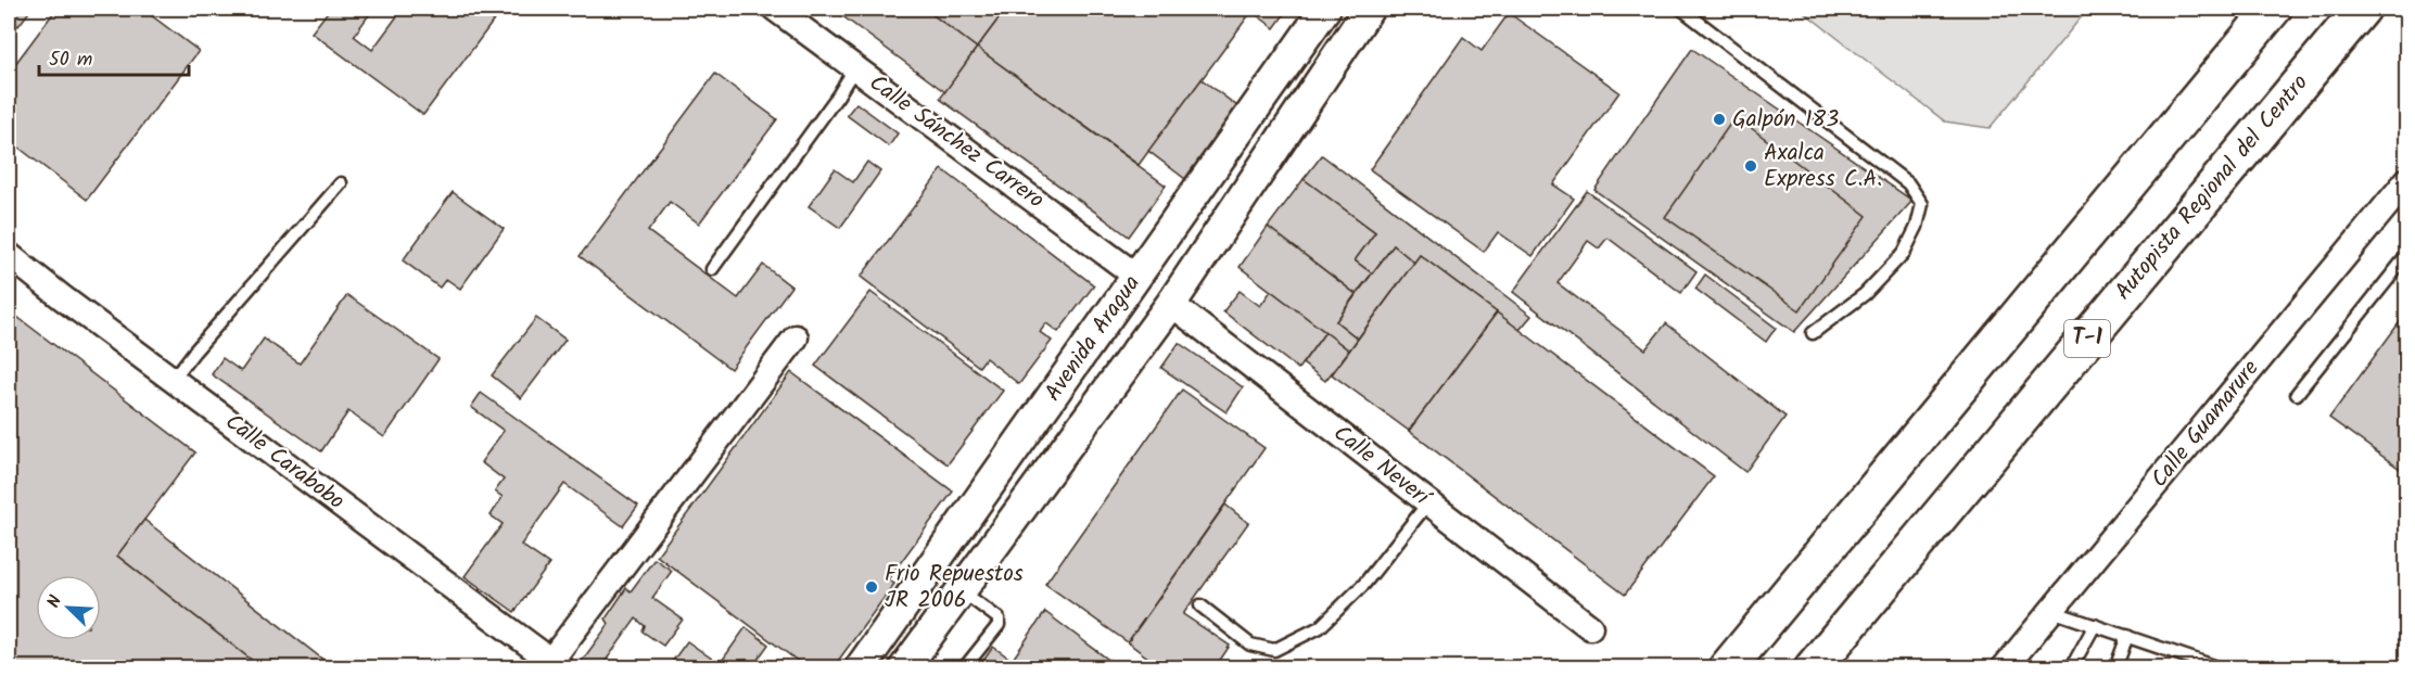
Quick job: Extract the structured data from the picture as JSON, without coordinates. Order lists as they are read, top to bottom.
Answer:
{
  "streets": {
    "highway": ["Autopista Regional del Centro", "T-1"],
    "street": [
      "Calle Sánchez Carrero",
      "Avenida Aragua",
      "Calle Guamarure",
      "Calle Carabobo",
      "Calle Neverí"
    ]
  },
  "crossings": [
    ["Calle Sánchez Carrero", "Avenida Aragua"],
    ["Avenida Aragua", "Calle Neverí"]
  ],
  "places": ["Galpón 183", "Axalca Express C.A.", "Frio Repuestos JR 2006"],
  "scale_bar": "50 m",
  "north": "top left"
}
